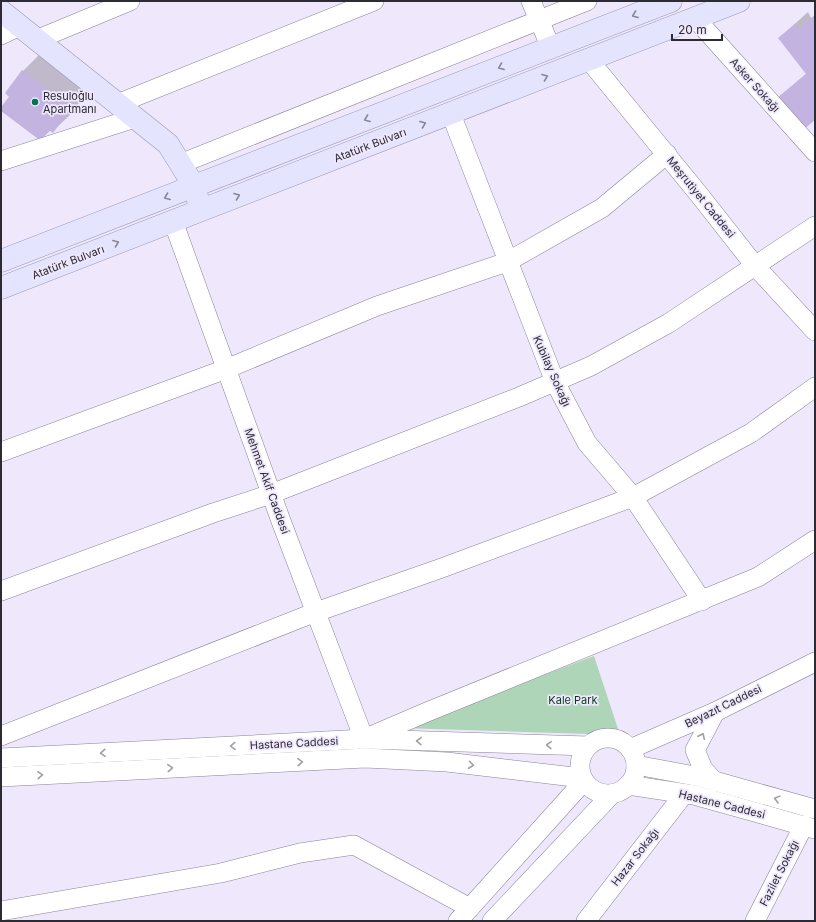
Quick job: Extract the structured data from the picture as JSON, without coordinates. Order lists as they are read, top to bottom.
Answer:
{
  "streets": {
    "main road": ["Atatürk Bulvarı"],
    "street": [
      "Asker Sokağı",
      "Meşrutiyet Caddesi",
      "Kubilay Sokağı",
      "Mehmet Akif Caddesi",
      "Beyazıt Caddesi",
      "Hastane Caddesi",
      "Hazar Sokağı",
      "Fazilet Sokağı"
    ]
  },
  "crossings": [
    ["Asker Sokağı", "Atatürk Bulvarı"],
    ["Atatürk Bulvarı", "Meşrutiyet Caddesi"],
    ["Atatürk Bulvarı", "Kubilay Sokağı"],
    ["Atatürk Bulvarı", "Mehmet Akif Caddesi"],
    ["Mehmet Akif Caddesi", "Hastane Caddesi"],
    ["Beyazıt Caddesi", "Hastane Caddesi"],
    ["Hastane Caddesi", "Hazar Sokağı"],
    ["Hastane Caddesi", "Fazilet Sokağı"]
  ],
  "parks": ["Kale Park"],
  "places": ["Resuloğlu Apartmanı"],
  "scale_bar": "20 m"
}
